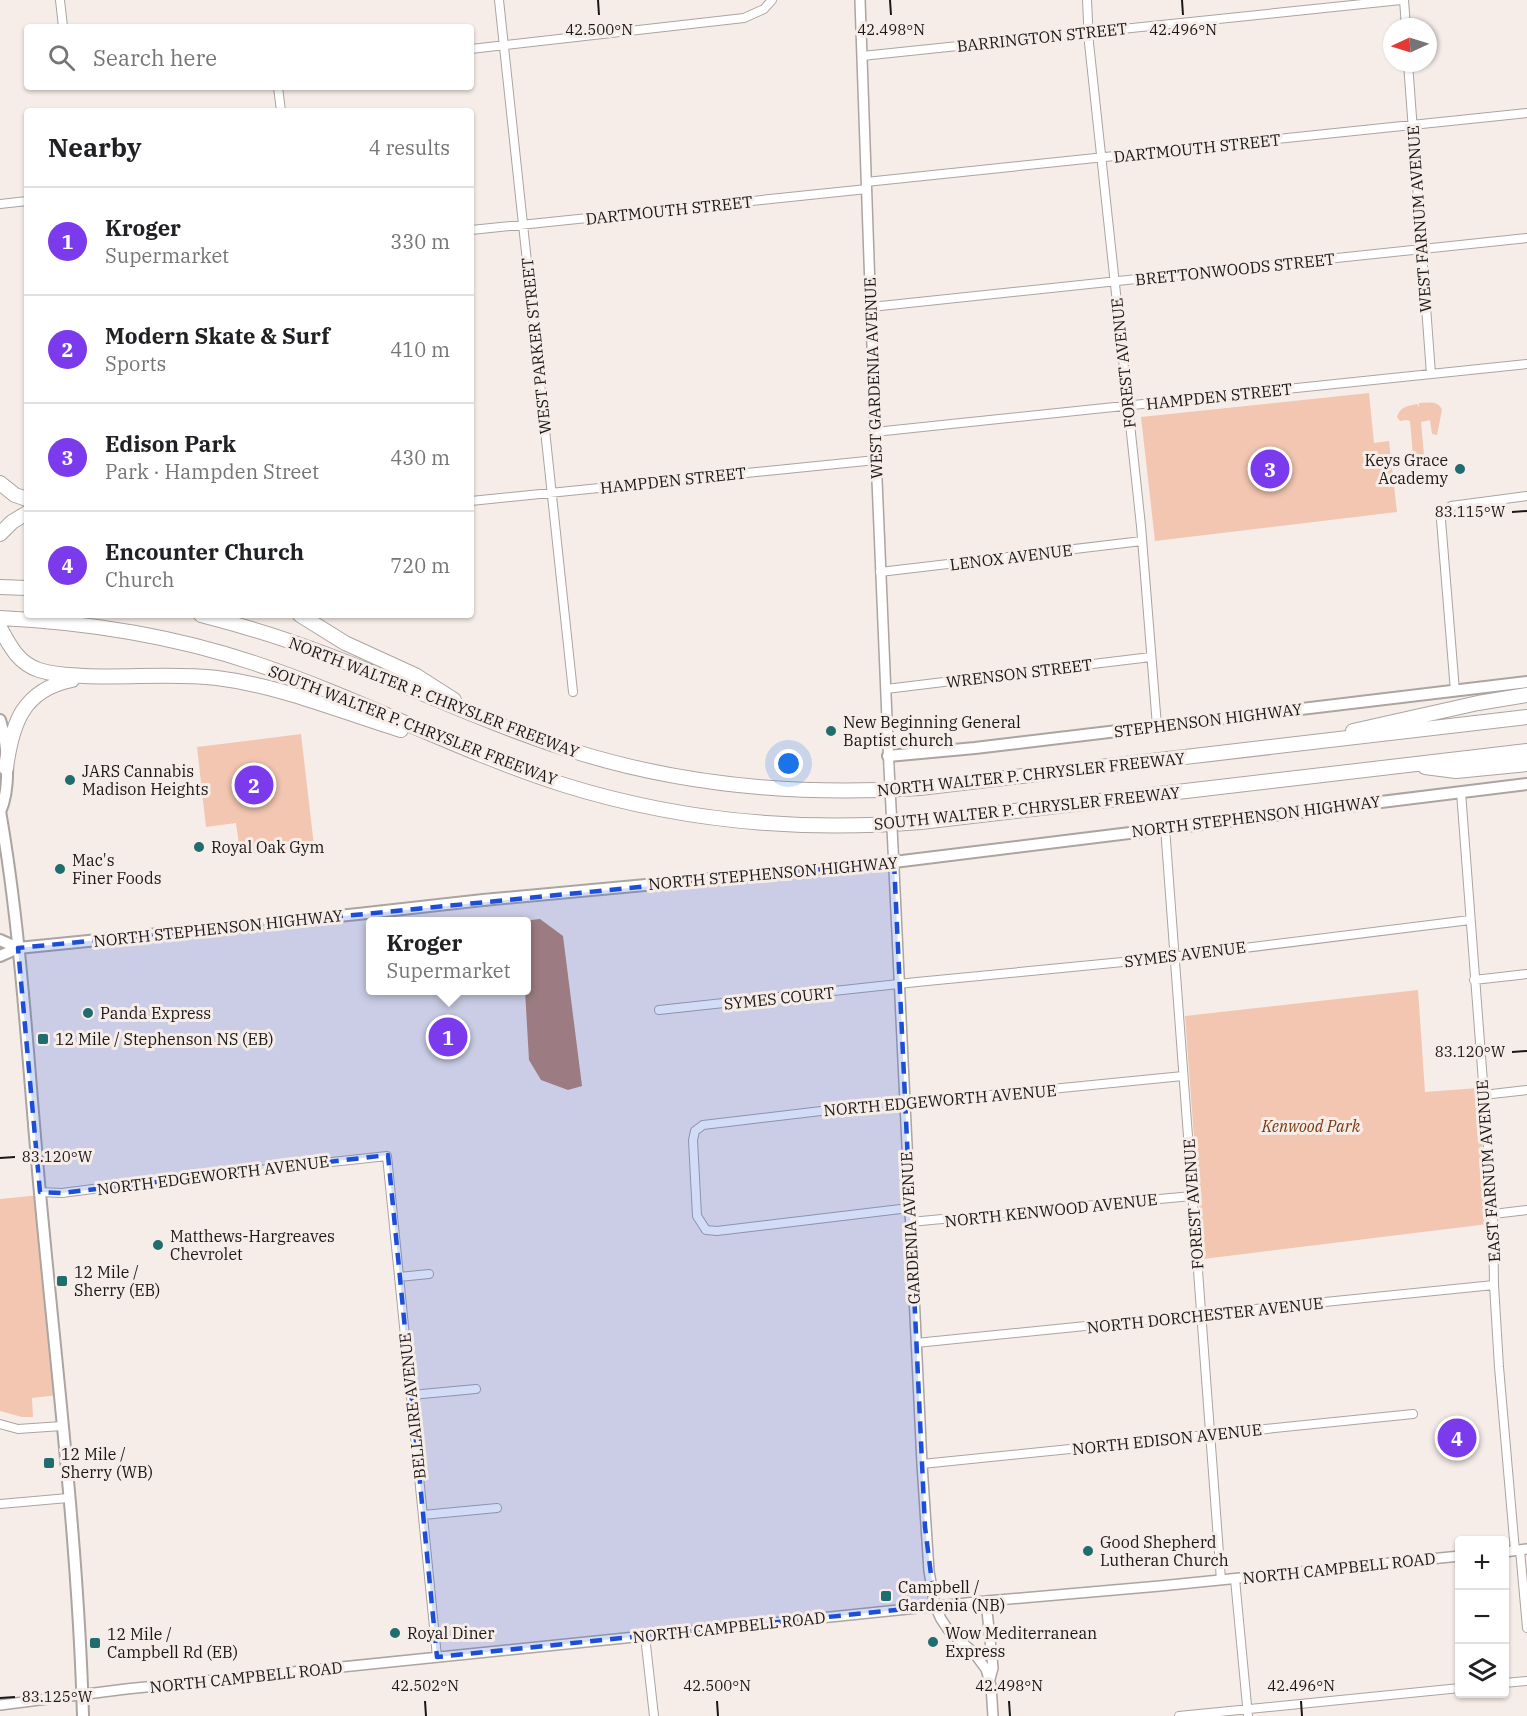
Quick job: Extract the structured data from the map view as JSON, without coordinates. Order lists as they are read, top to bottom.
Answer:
{
  "streets": {
    "highway": ["NORTH WALTER P. CHRYSLER FREEWAY", "SOUTH WALTER P. CHRYSLER FREEWAY"],
    "main road": ["STEPHENSON HIGHWAY", "NORTH STEPHENSON HIGHWAY"],
    "street": [
      "BARRINGTON STREET",
      "DARTMOUTH STREET",
      "WEST FARNUM AVENUE",
      "BRETTONWOODS STREET",
      "WEST PARKER STREET",
      "FOREST AVENUE",
      "WEST GARDENIA AVENUE",
      "HAMPDEN STREET",
      "LENOX AVENUE",
      "WRENSON STREET",
      "SYMES AVENUE",
      "SYMES COURT",
      "NORTH EDGEWORTH AVENUE",
      "EAST FARNUM AVENUE",
      "NORTH KENWOOD AVENUE",
      "GARDENIA AVENUE",
      "NORTH DORCHESTER AVENUE",
      "BELLAIRE AVENUE",
      "NORTH EDISON AVENUE",
      "NORTH CAMPBELL ROAD"
    ]
  },
  "crossings": [
    ["BARRINGTON STREET", "FOREST AVENUE"],
    ["BARRINGTON STREET", "WEST GARDENIA AVENUE"],
    ["DARTMOUTH STREET", "WEST FARNUM AVENUE"],
    ["DARTMOUTH STREET", "WEST PARKER STREET"],
    ["DARTMOUTH STREET", "FOREST AVENUE"],
    ["DARTMOUTH STREET", "WEST GARDENIA AVENUE"],
    ["WEST FARNUM AVENUE", "BRETTONWOODS STREET"],
    ["WEST FARNUM AVENUE", "HAMPDEN STREET"],
    ["BRETTONWOODS STREET", "FOREST AVENUE"],
    ["BRETTONWOODS STREET", "WEST GARDENIA AVENUE"],
    ["WEST PARKER STREET", "HAMPDEN STREET"],
    ["FOREST AVENUE", "HAMPDEN STREET"],
    ["FOREST AVENUE", "LENOX AVENUE"],
    ["FOREST AVENUE", "WRENSON STREET"],
    ["FOREST AVENUE", "STEPHENSON HIGHWAY"],
    ["FOREST AVENUE", "NORTH STEPHENSON HIGHWAY"],
    ["FOREST AVENUE", "SYMES AVENUE"],
    ["FOREST AVENUE", "NORTH EDGEWORTH AVENUE"],
    ["FOREST AVENUE", "NORTH KENWOOD AVENUE"],
    ["FOREST AVENUE", "NORTH DORCHESTER AVENUE"],
    ["FOREST AVENUE", "NORTH EDISON AVENUE"],
    ["FOREST AVENUE", "NORTH CAMPBELL ROAD"],
    ["WEST GARDENIA AVENUE", "HAMPDEN STREET"],
    ["WEST GARDENIA AVENUE", "LENOX AVENUE"],
    ["WEST GARDENIA AVENUE", "WRENSON STREET"],
    ["WEST GARDENIA AVENUE", "STEPHENSON HIGHWAY"],
    ["WEST GARDENIA AVENUE", "GARDENIA AVENUE"],
    ["STEPHENSON HIGHWAY", "GARDENIA AVENUE"],
    ["NORTH STEPHENSON HIGHWAY", "EAST FARNUM AVENUE"],
    ["NORTH STEPHENSON HIGHWAY", "GARDENIA AVENUE"],
    ["SYMES AVENUE", "SYMES COURT"],
    ["SYMES AVENUE", "EAST FARNUM AVENUE"],
    ["SYMES AVENUE", "GARDENIA AVENUE"],
    ["SYMES COURT", "GARDENIA AVENUE"],
    ["NORTH EDGEWORTH AVENUE", "GARDENIA AVENUE"],
    ["NORTH EDGEWORTH AVENUE", "BELLAIRE AVENUE"],
    ["EAST FARNUM AVENUE", "NORTH DORCHESTER AVENUE"],
    ["NORTH KENWOOD AVENUE", "GARDENIA AVENUE"],
    ["GARDENIA AVENUE", "NORTH DORCHESTER AVENUE"],
    ["GARDENIA AVENUE", "NORTH EDISON AVENUE"],
    ["GARDENIA AVENUE", "NORTH CAMPBELL ROAD"],
    ["BELLAIRE AVENUE", "NORTH CAMPBELL ROAD"]
  ],
  "parks": ["Kenwood Park"],
  "places": {
    "other": [
      "Keys Grace Academy",
      "New Beginning General Baptist church",
      "JARS Cannabis Madison Heights",
      "Royal Oak Gym",
      "Mac's Finer Foods",
      "Panda Express",
      "Matthews-Hargreaves Chevrolet",
      "Good Shepherd Lutheran Church",
      "Royal Diner",
      "Wow Mediterranean Express"
    ],
    "transit": [
      "12 Mile / Stephenson NS (EB)",
      "12 Mile / Sherry (EB)",
      "12 Mile / Sherry (WB)",
      "Campbell / Gardenia (NB)",
      "12 Mile / Campbell Rd (EB)"
    ]
  },
  "north": "left",
  "page": {
    "search": "Search here",
    "heading": ["Nearby", "4 results"],
    "list": [
      {
        "mark": "1",
        "name": "Kroger",
        "note": "Supermarket",
        "value": "330 m"
      },
      {
        "mark": "2",
        "name": "Modern Skate & Surf",
        "note": "Sports",
        "value": "410 m"
      },
      {
        "mark": "3",
        "name": "Edison Park",
        "note": "Park · Hampden Street",
        "value": "430 m"
      },
      {
        "mark": "4",
        "name": "Encounter Church",
        "note": "Church",
        "value": "720 m"
      }
    ],
    "pins": [
      "3",
      "2",
      "1",
      "4"
    ],
    "popup": ["Kroger", "Supermarket"],
    "map_buttons": ["+", "−"]
  },
  "coordinates": [
    "42.500°N",
    "42.498°N",
    "42.496°N",
    "83.115°W",
    "83.120°W",
    "42.502°N",
    "83.125°W"
  ]
}
